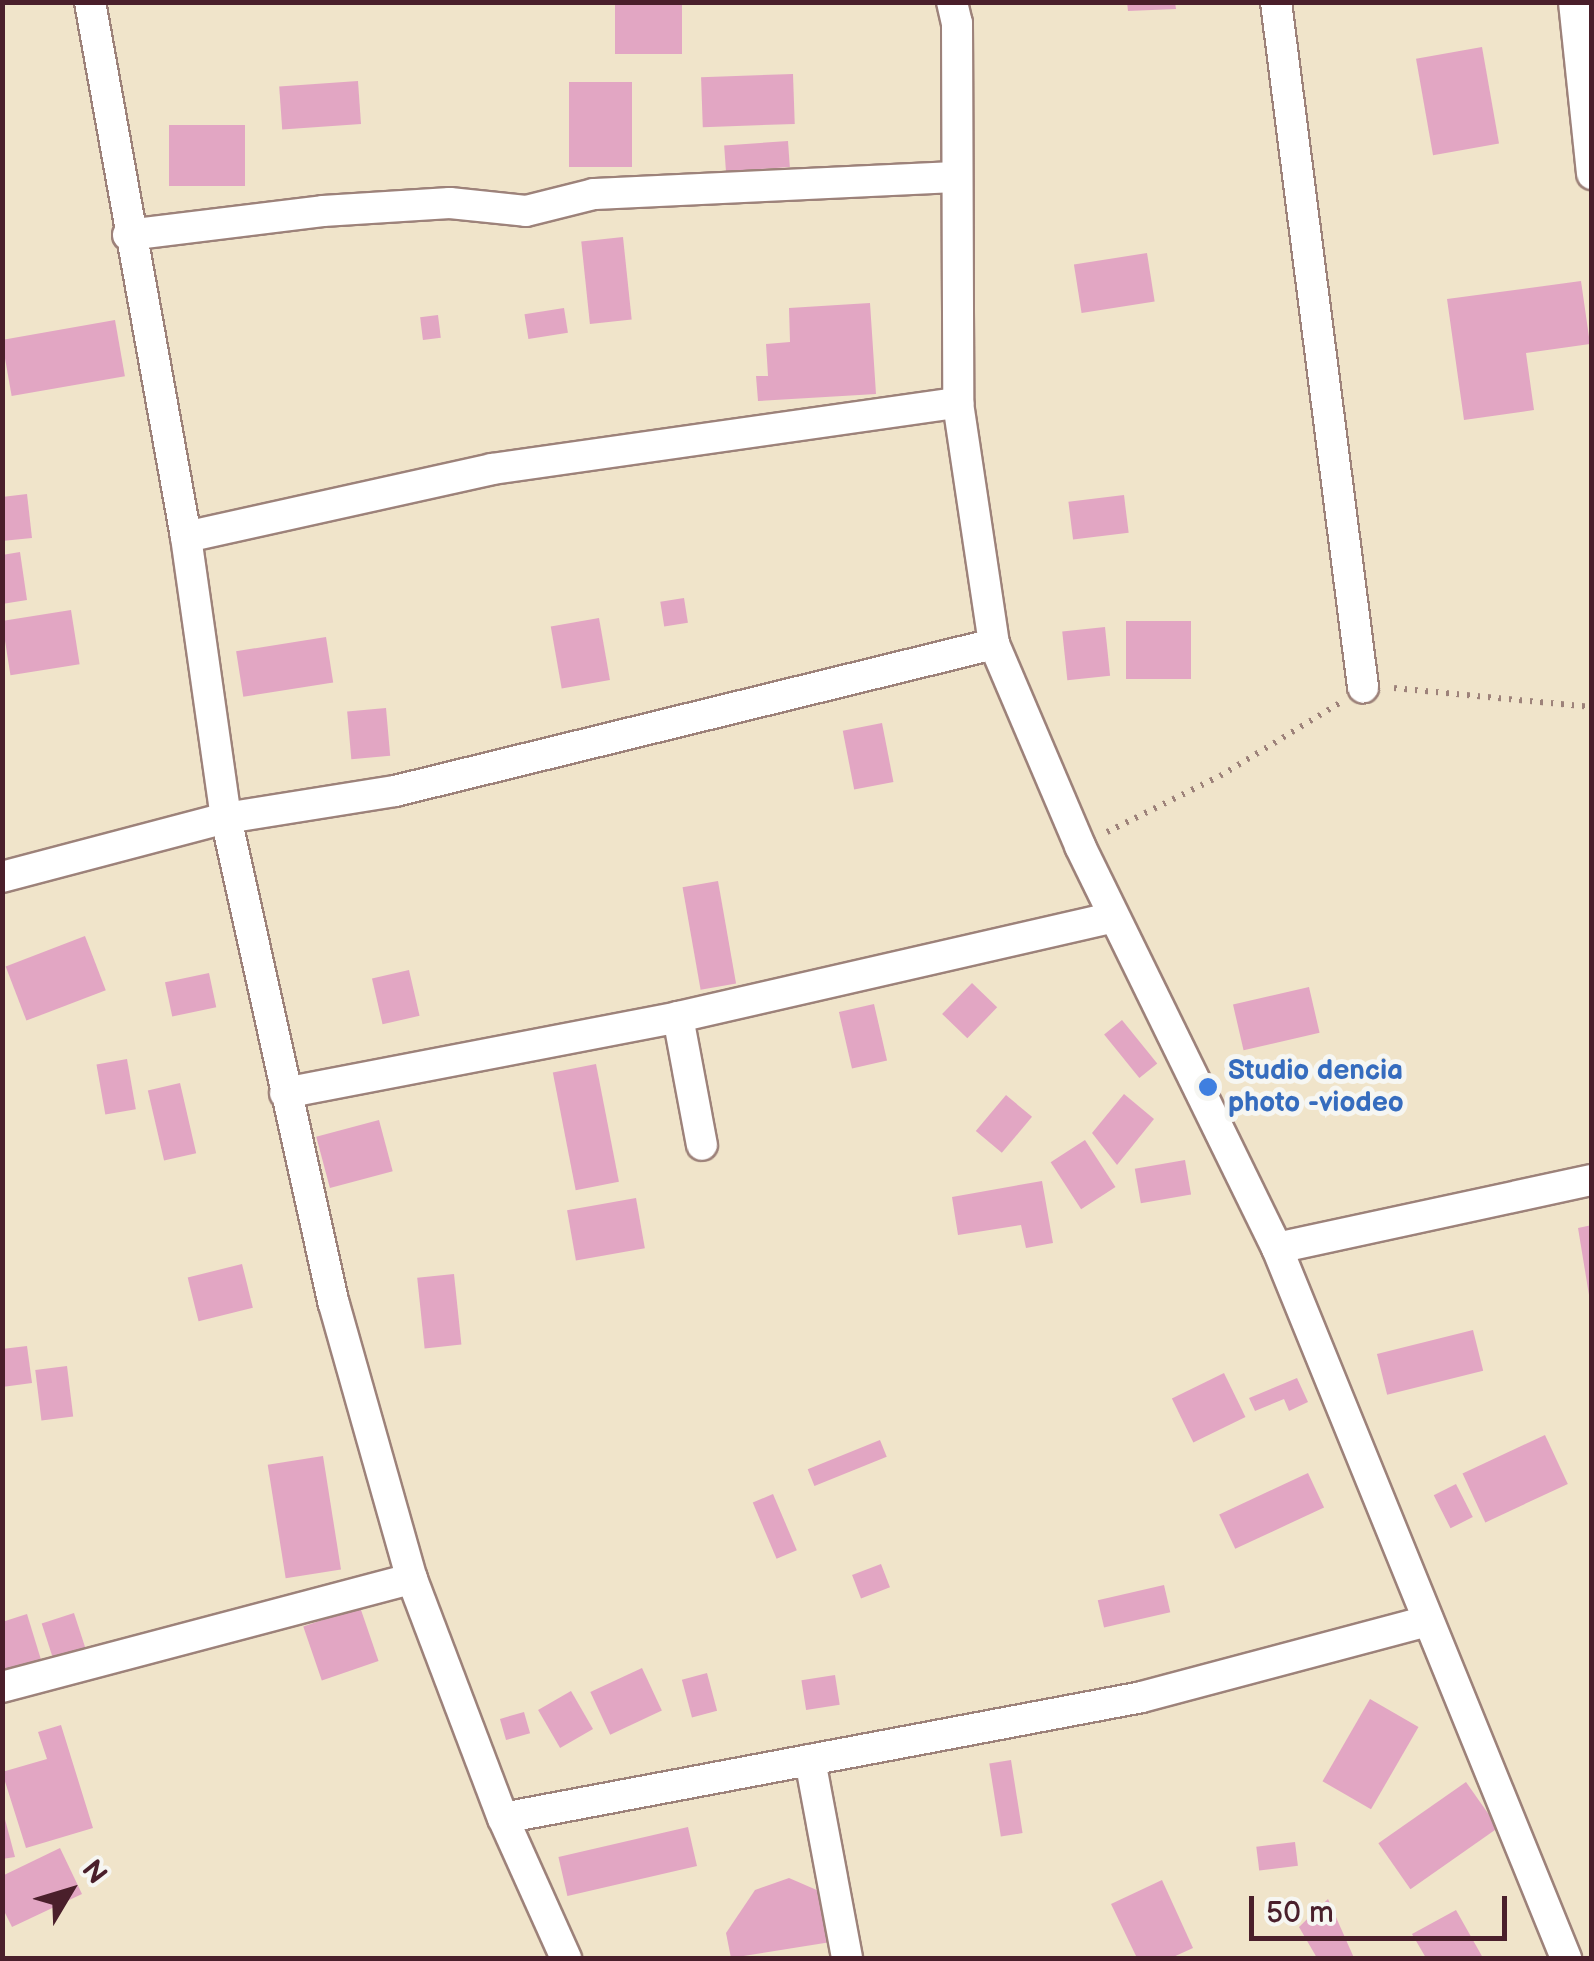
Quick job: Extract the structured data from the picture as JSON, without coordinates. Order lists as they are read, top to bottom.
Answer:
{
  "places": ["Studio dencia photo -viodeo"],
  "scale_bar": "50 m",
  "north": "top right"
}
